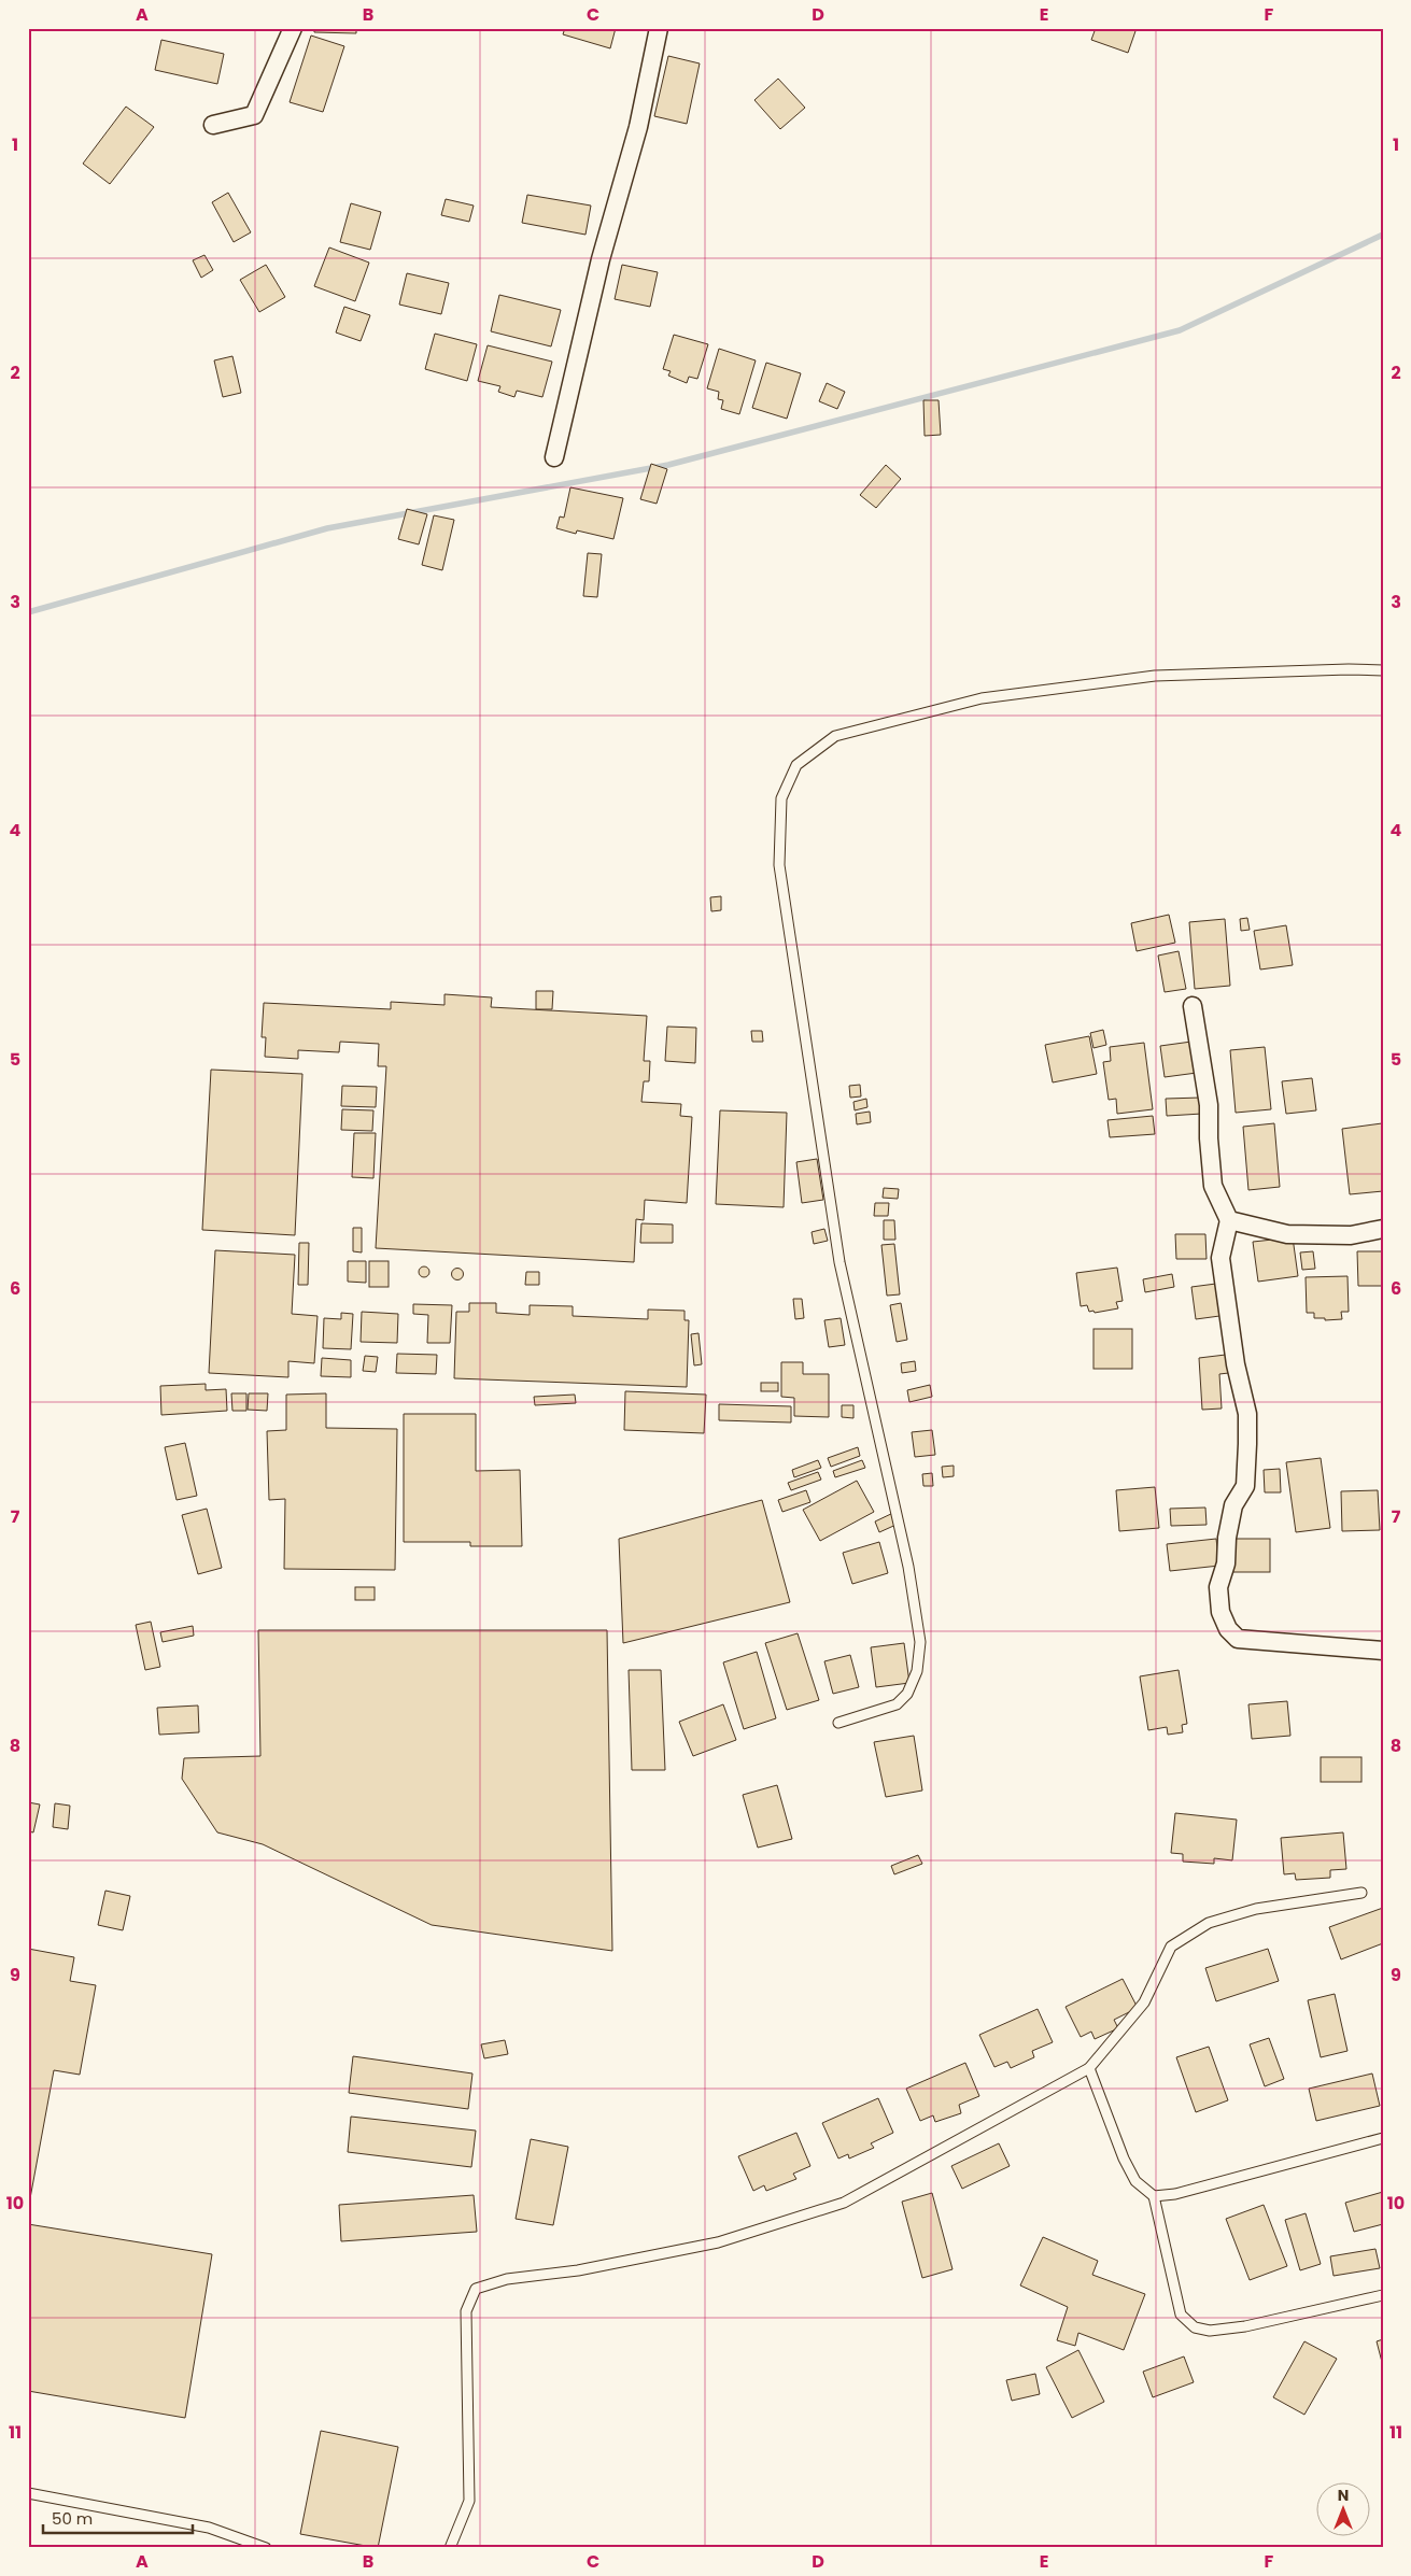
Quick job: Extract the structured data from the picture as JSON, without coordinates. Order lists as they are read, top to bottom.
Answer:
{
  "scale_bar": "50 m",
  "north": "top",
  "grid": {
    "columns": [
      "A",
      "B",
      "C",
      "D",
      "E",
      "F"
    ],
    "rows": [
      "1",
      "2",
      "3",
      "4",
      "5",
      "6",
      "7",
      "8",
      "9",
      "10",
      "11"
    ]
  }
}
